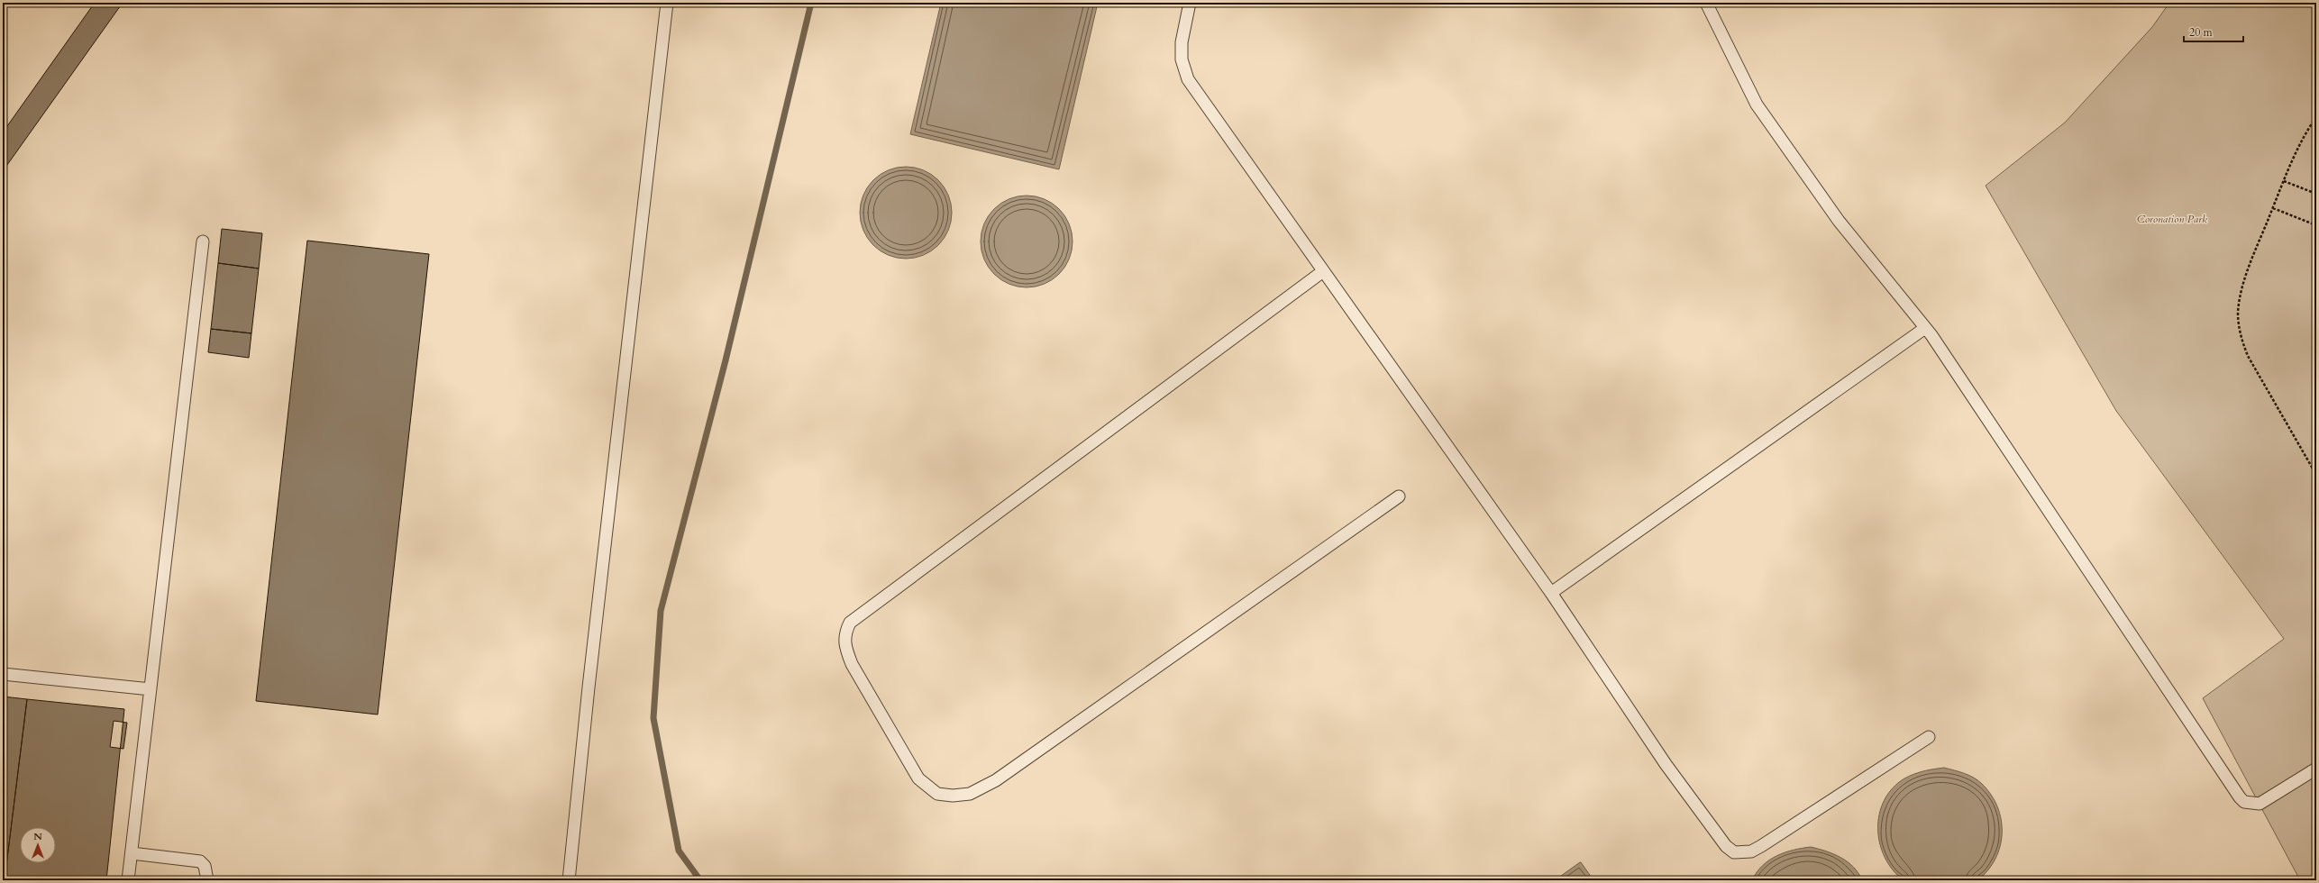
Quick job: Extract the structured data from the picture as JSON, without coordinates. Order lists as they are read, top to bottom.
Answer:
{
  "parks": ["Coronation Park"],
  "scale_bar": "20 m",
  "north": "top"
}
